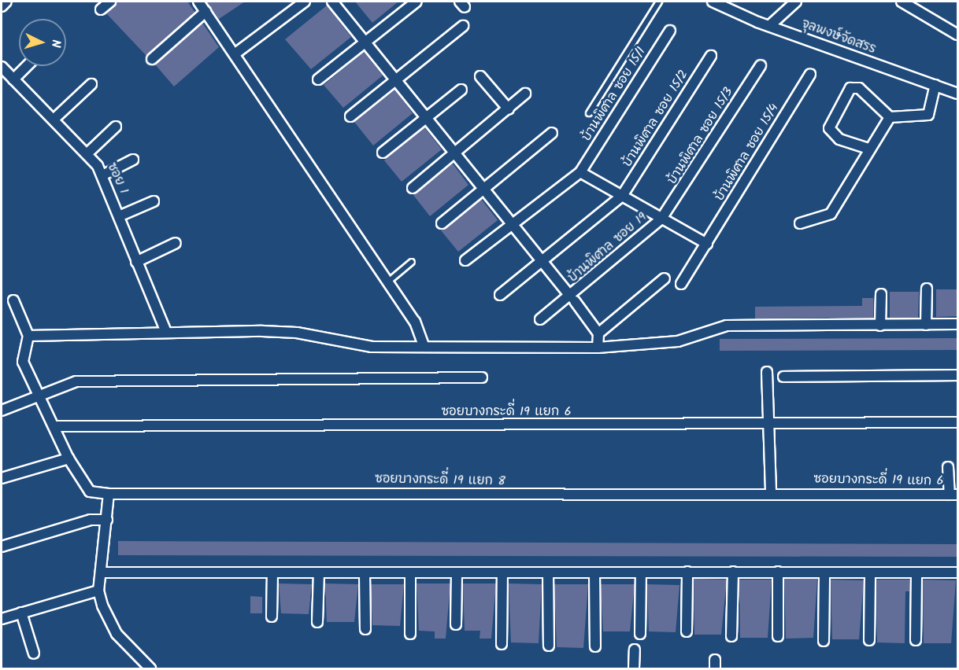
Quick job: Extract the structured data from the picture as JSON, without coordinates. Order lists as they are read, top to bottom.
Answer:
{
  "streets": {
    "street": [
      "จุลพงษ์จัดสรร",
      "บ้านพิศาล ซอย 15/1",
      "บ้านพิศาล ซอย 15/2",
      "บ้านพิศาล ซอย 15/3",
      "บ้านพิศาล ซอย 15/4",
      "ซอย 1",
      "บ้านพิศาล ซอย 19",
      "ซอยบางกระดี่ 19 แยก 6",
      "ซอยบางกระดี่ 19 แยก 8"
    ]
  },
  "crossings": [
    ["บ้านพิศาล ซอย 15/3", "บ้านพิศาล ซอย 19"],
    ["ซอยบางกระดี่ 19 แยก 6", "ซอยบางกระดี่ 19 แยก 8"]
  ],
  "north": "right"
}
